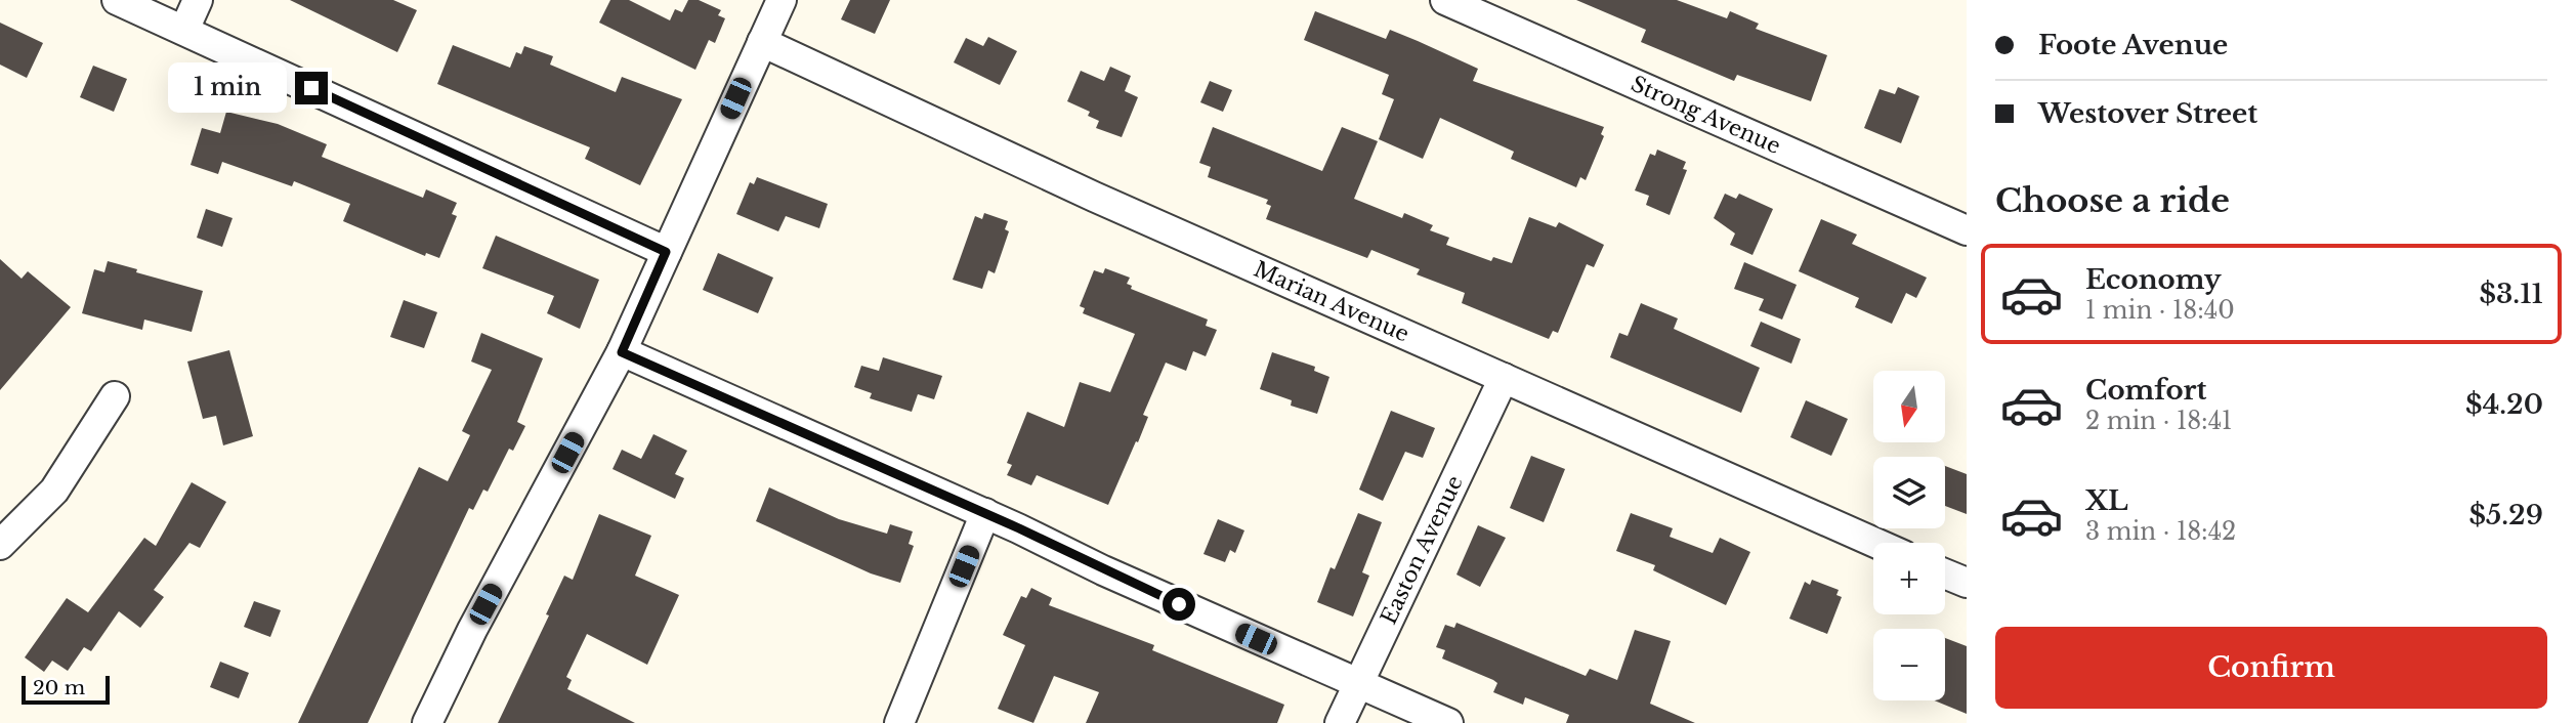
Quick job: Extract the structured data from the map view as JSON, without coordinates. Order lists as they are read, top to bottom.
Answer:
{
  "streets": {
    "street": ["Strong Avenue", "Marian Avenue", "Easton Avenue"]
  },
  "crossings": [
    ["Marian Avenue", "Easton Avenue"]
  ],
  "scale_bar": "20 m",
  "north": "bottom",
  "page": {
    "banner": ["Foote Avenue", "Westover Street"],
    "bubble": "1 min",
    "heading": "Choose a ride",
    "list": [
      {
        "name": "Economy",
        "note": "1 min · 18:40",
        "value": "$3.11"
      },
      {
        "name": "Comfort",
        "note": "2 min · 18:41",
        "value": "$4.20"
      },
      {
        "name": "XL",
        "note": "3 min · 18:42",
        "value": "$5.29"
      }
    ],
    "map_buttons": ["+", "−"],
    "buttons": "Confirm",
    "scale": "20 m"
  }
}
